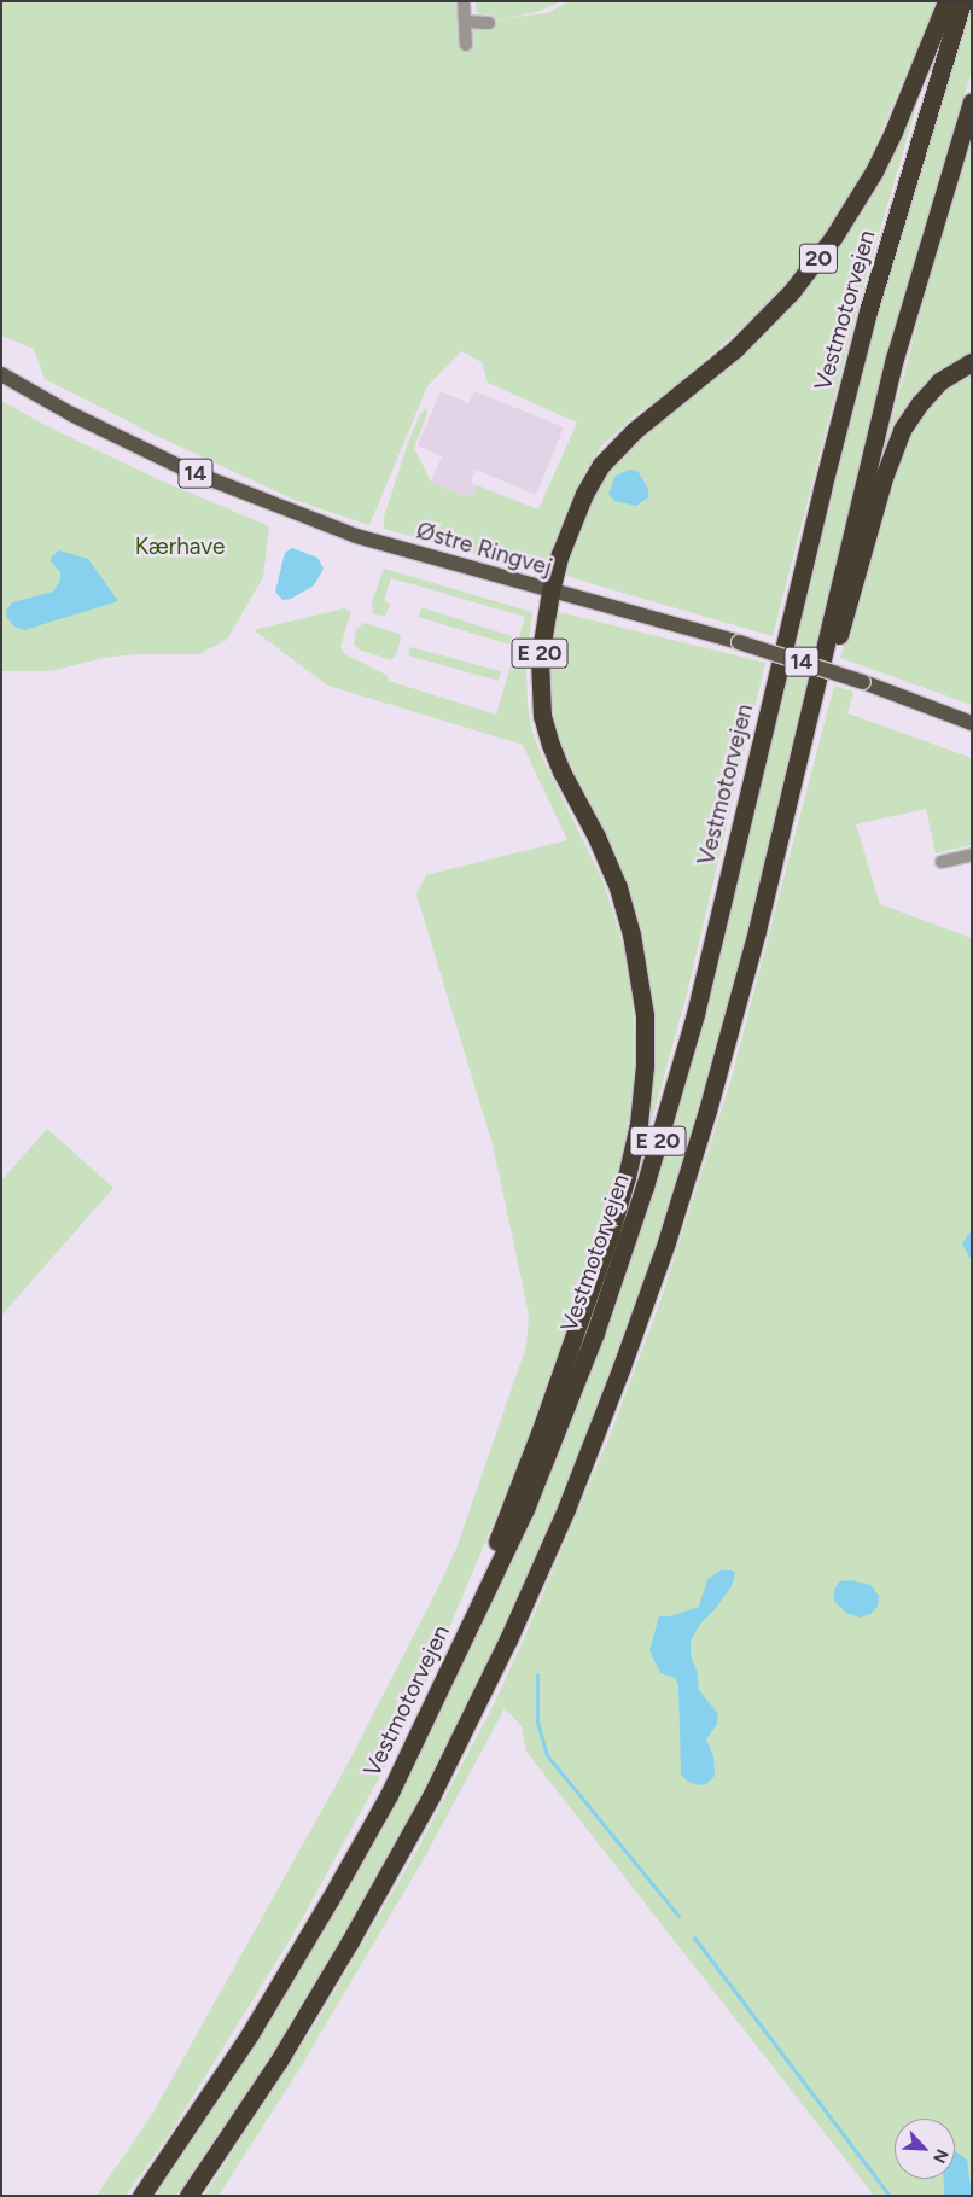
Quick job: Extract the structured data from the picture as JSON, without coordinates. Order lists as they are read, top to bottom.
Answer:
{
  "streets": {
    "highway": ["20", "Vestmotorvejen", "E 20"],
    "main road": ["14", "Østre Ringvej"]
  },
  "crossings": [
    ["20", "Østre Ringvej"],
    ["20", "E 20"],
    ["Vestmotorvejen", "E 20"],
    ["Østre Ringvej", "E 20"]
  ],
  "parks": ["Kærhave"],
  "north": "bottom right"
}
